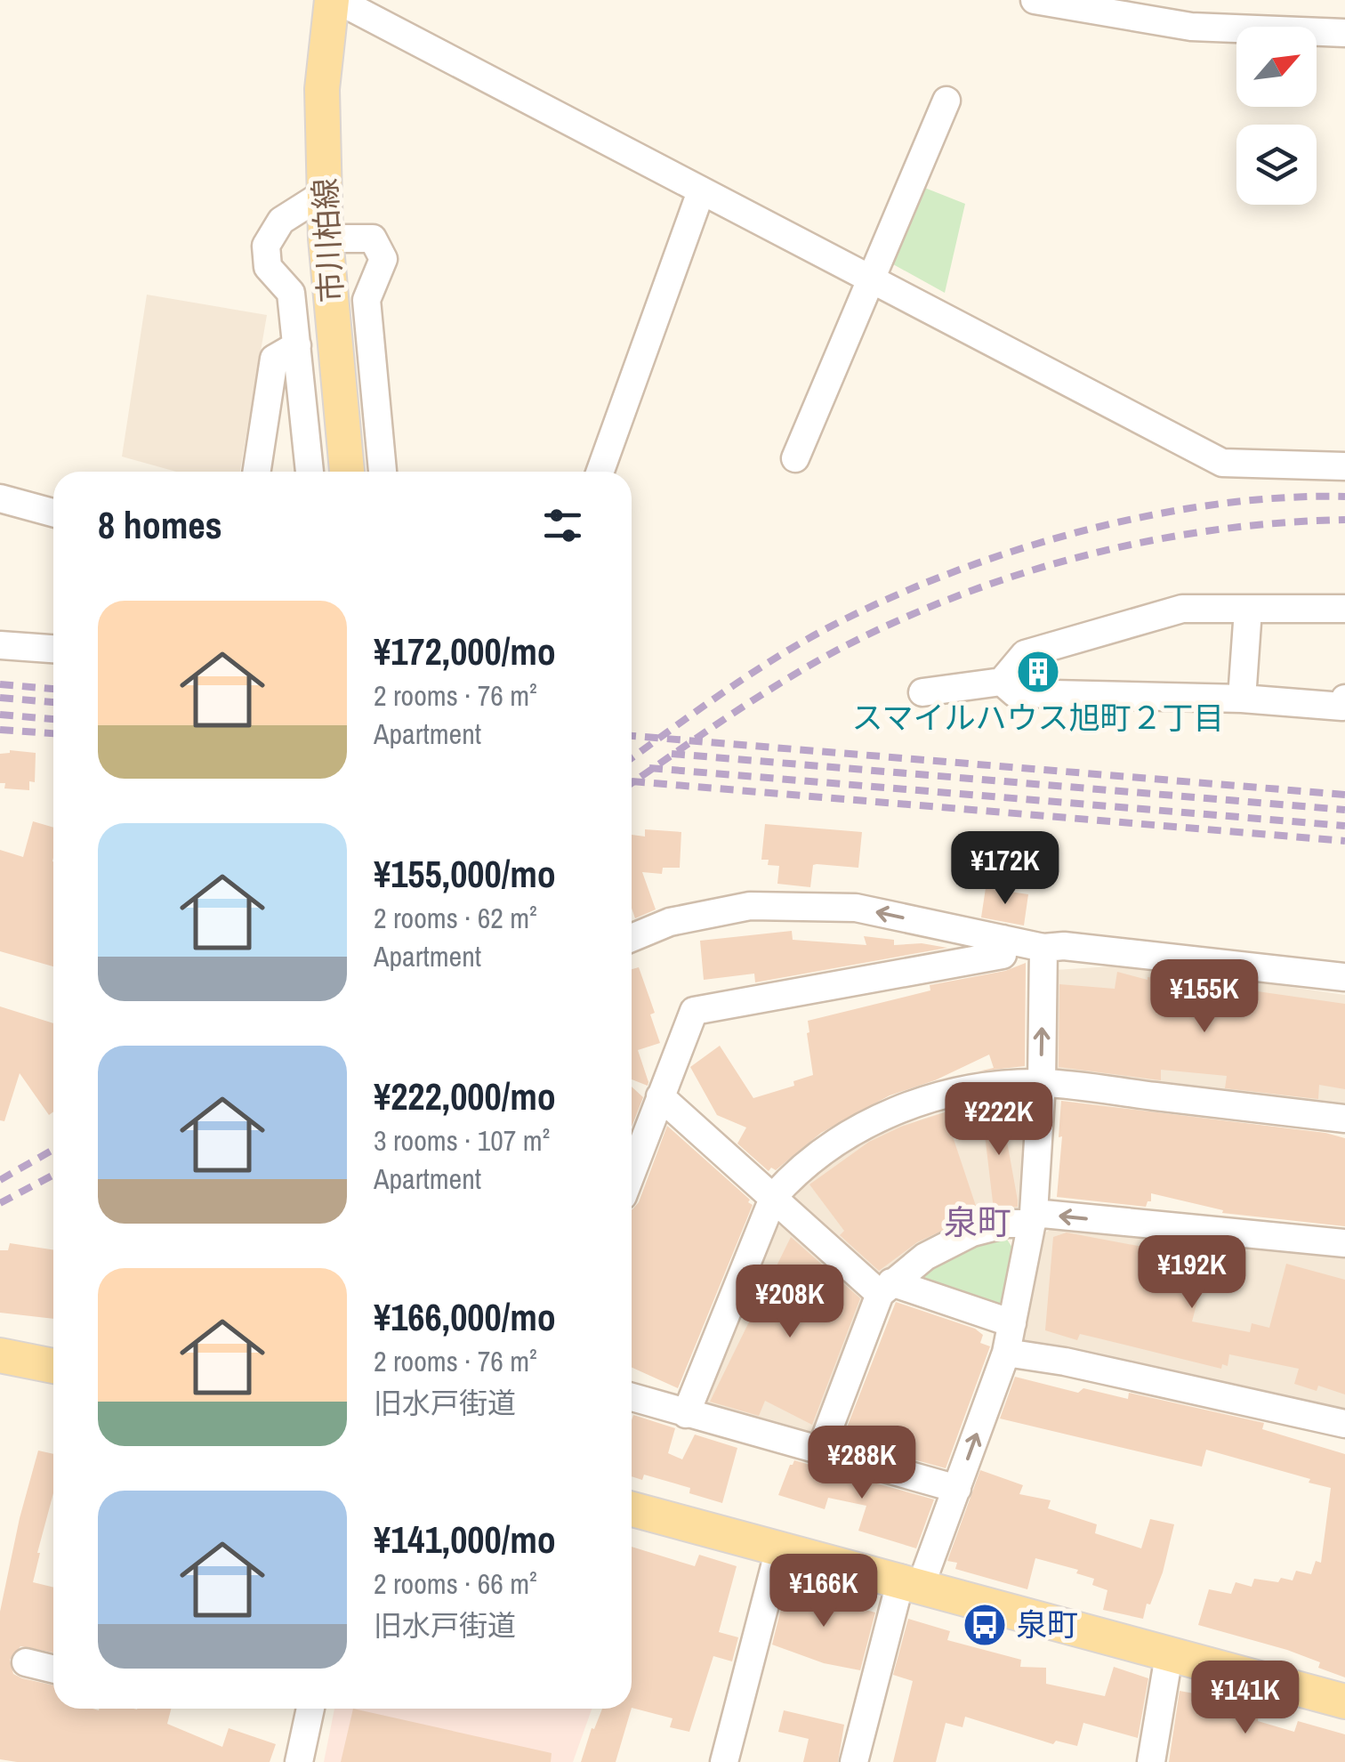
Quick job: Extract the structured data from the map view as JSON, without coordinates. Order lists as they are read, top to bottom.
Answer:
{
  "streets": {
    "main road": ["市川柏線"]
  },
  "districts": ["泉町"],
  "places": {
    "building": ["スマイルハウス旭町２丁目"],
    "bus stop": ["泉町"]
  },
  "north": "top right",
  "page": {
    "heading": "8 homes",
    "list": [
      {
        "name": "¥172,000/mo",
        "note": "2 rooms · 76 m² · Apartment"
      },
      {
        "name": "¥155,000/mo",
        "note": "2 rooms · 62 m² · Apartment"
      },
      {
        "name": "¥222,000/mo",
        "note": "3 rooms · 107 m² · Apartment"
      },
      {
        "name": "¥166,000/mo",
        "note": "2 rooms · 76 m² · 旧水戸街道"
      },
      {
        "name": "¥141,000/mo",
        "note": "2 rooms · 66 m² · 旧水戸街道"
      }
    ],
    "price": [
      "¥172K",
      "¥155K",
      "¥222K",
      "¥192K",
      "¥208K",
      "¥288K",
      "¥166K",
      "¥141K"
    ]
  }
}
